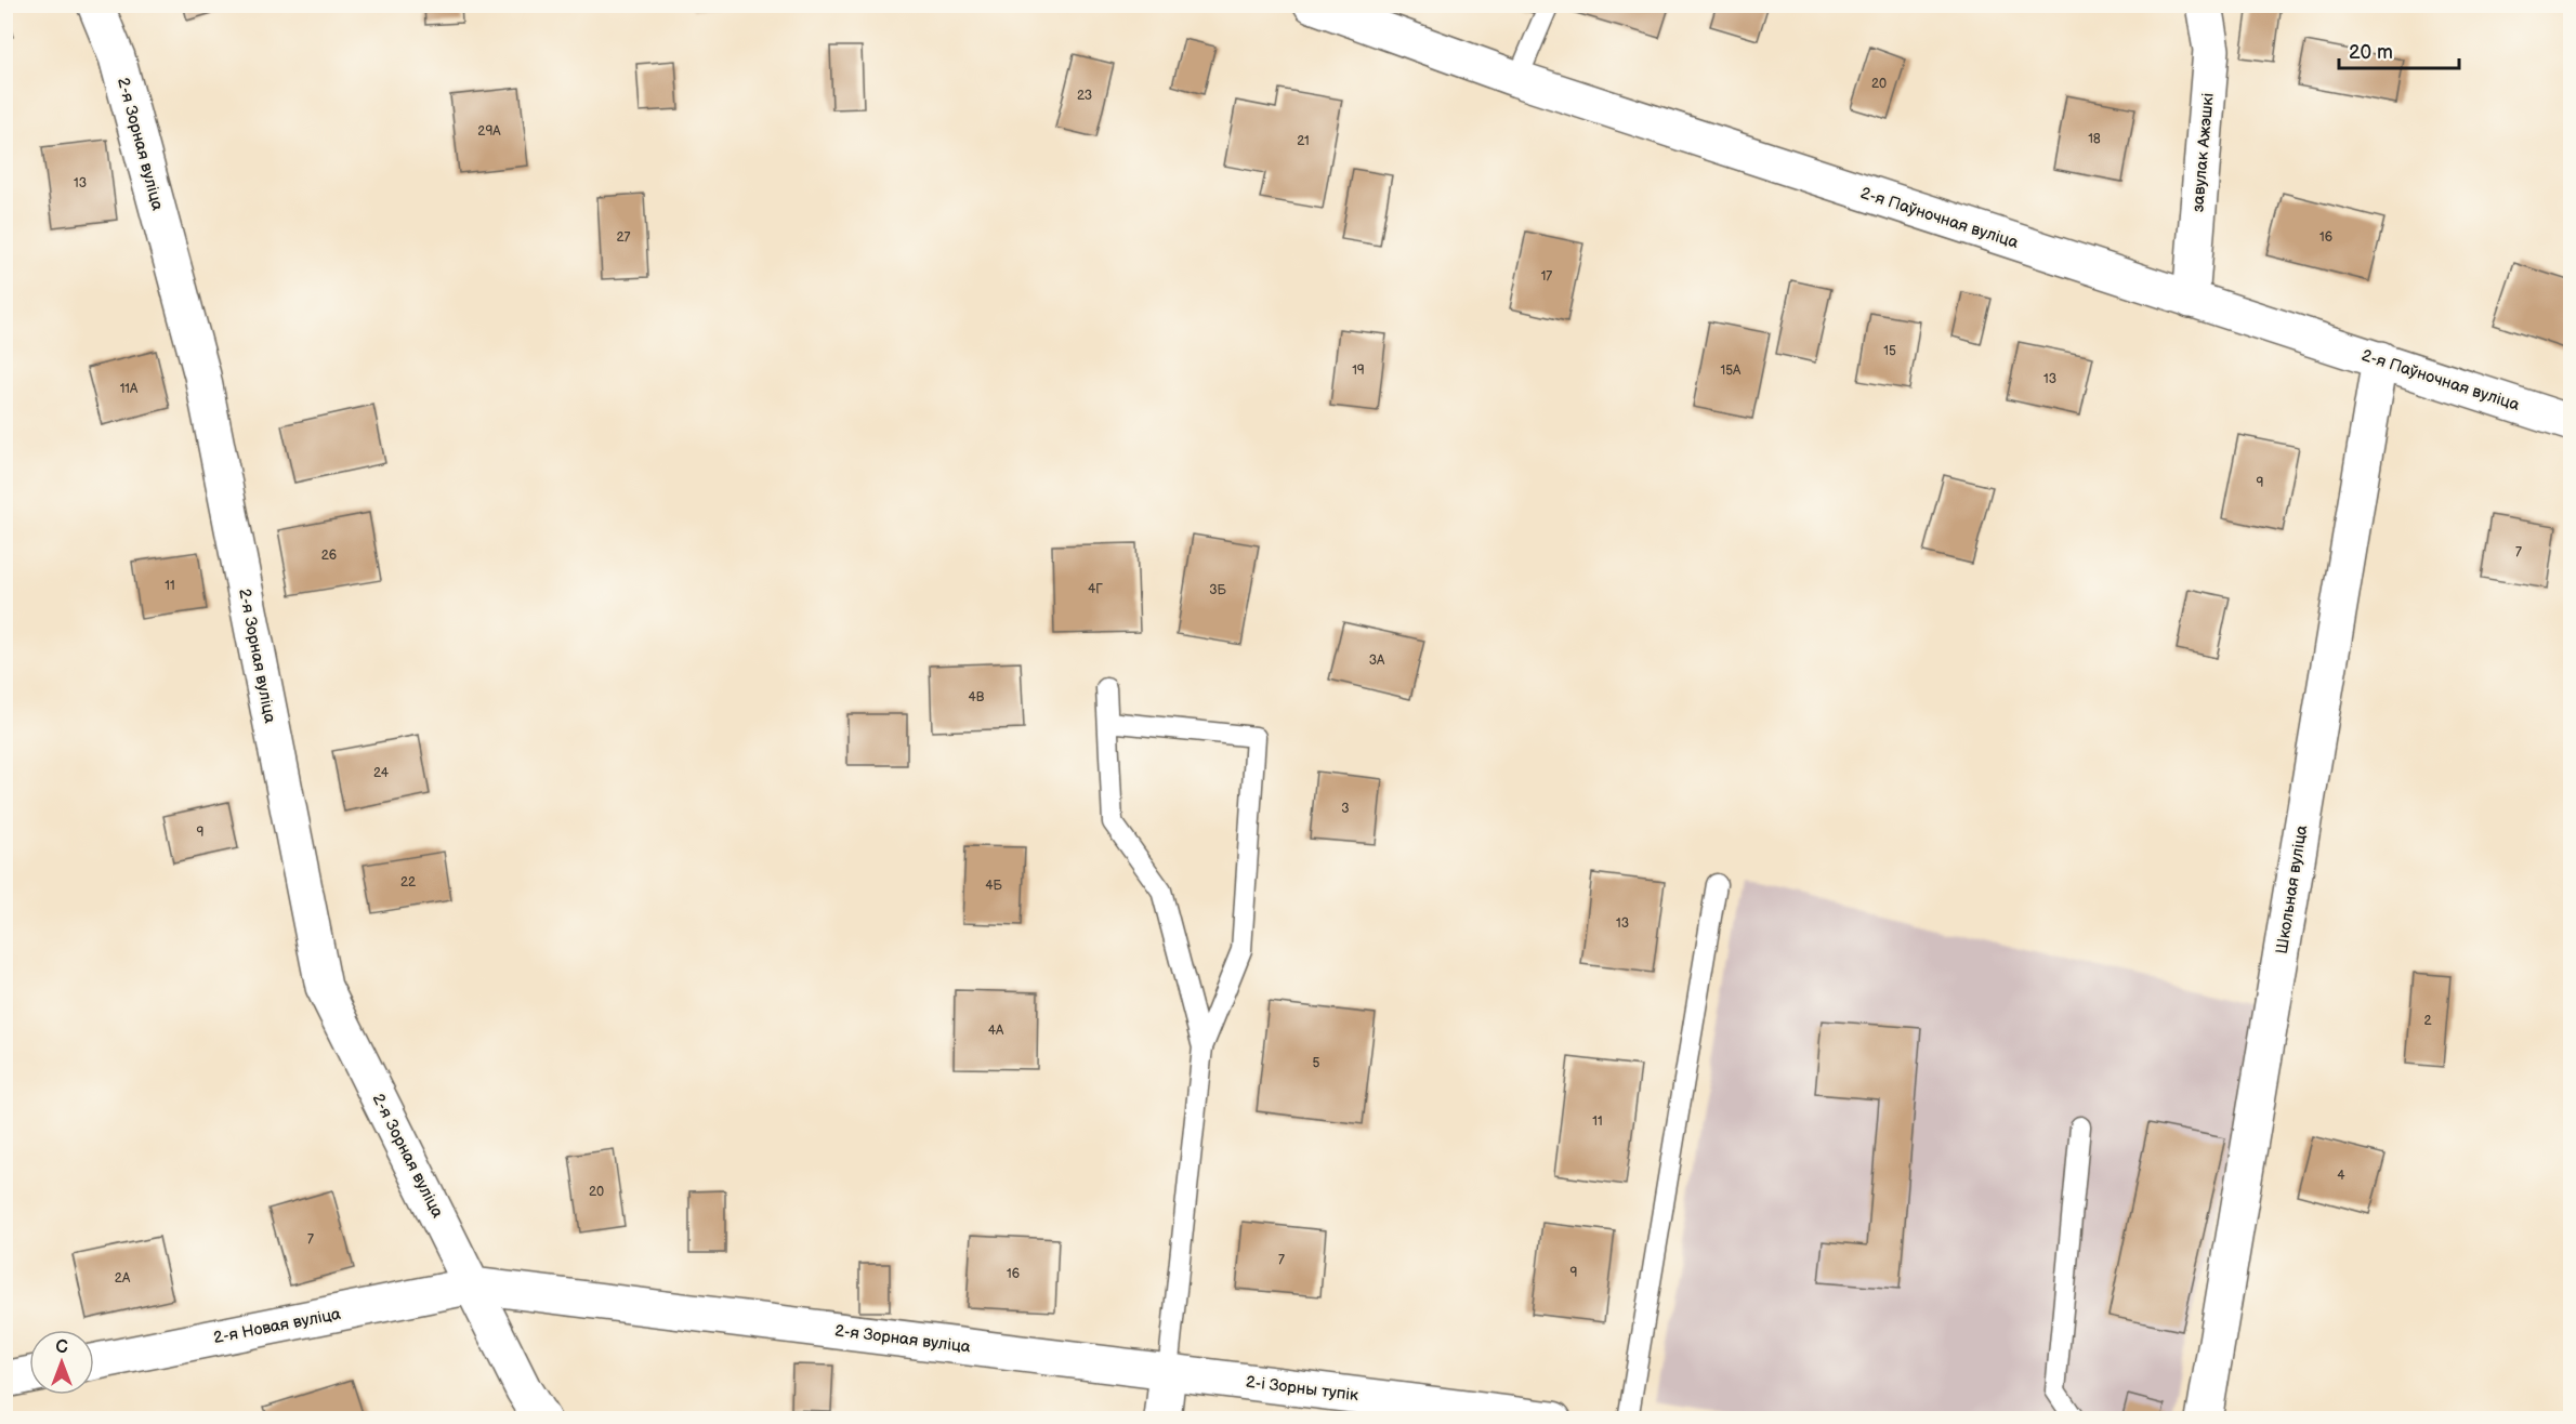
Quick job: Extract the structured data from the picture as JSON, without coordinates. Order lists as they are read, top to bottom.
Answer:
{
  "streets": {
    "street": [
      "2-я Зорная вуліца",
      "завулак Ажэшкі",
      "2-я Паўночная вуліца",
      "Школьная вуліца",
      "2-я Новая вуліца",
      "2-і Зорны тупік"
    ]
  },
  "crossings": [
    ["2-я Зорная вуліца", "2-я Новая вуліца"],
    ["2-я Зорная вуліца", "2-і Зорны тупік"],
    ["завулак Ажэшкі", "2-я Паўночная вуліца"],
    ["2-я Паўночная вуліца", "Школьная вуліца"]
  ],
  "house_numbers": [
    "20",
    "23",
    "29А",
    "18",
    "21",
    "13",
    "27",
    "16",
    "17",
    "15",
    "19",
    "15А",
    "13",
    "11А",
    "9",
    "7",
    "26",
    "11",
    "4Г",
    "3Б",
    "3А",
    "4В",
    "24",
    "3",
    "9",
    "22",
    "4Б",
    "13",
    "2",
    "4А",
    "5",
    "11",
    "4",
    "20",
    "7",
    "7",
    "9",
    "16",
    "2А"
  ],
  "scale_bar": "20 m",
  "north": "top"
}
